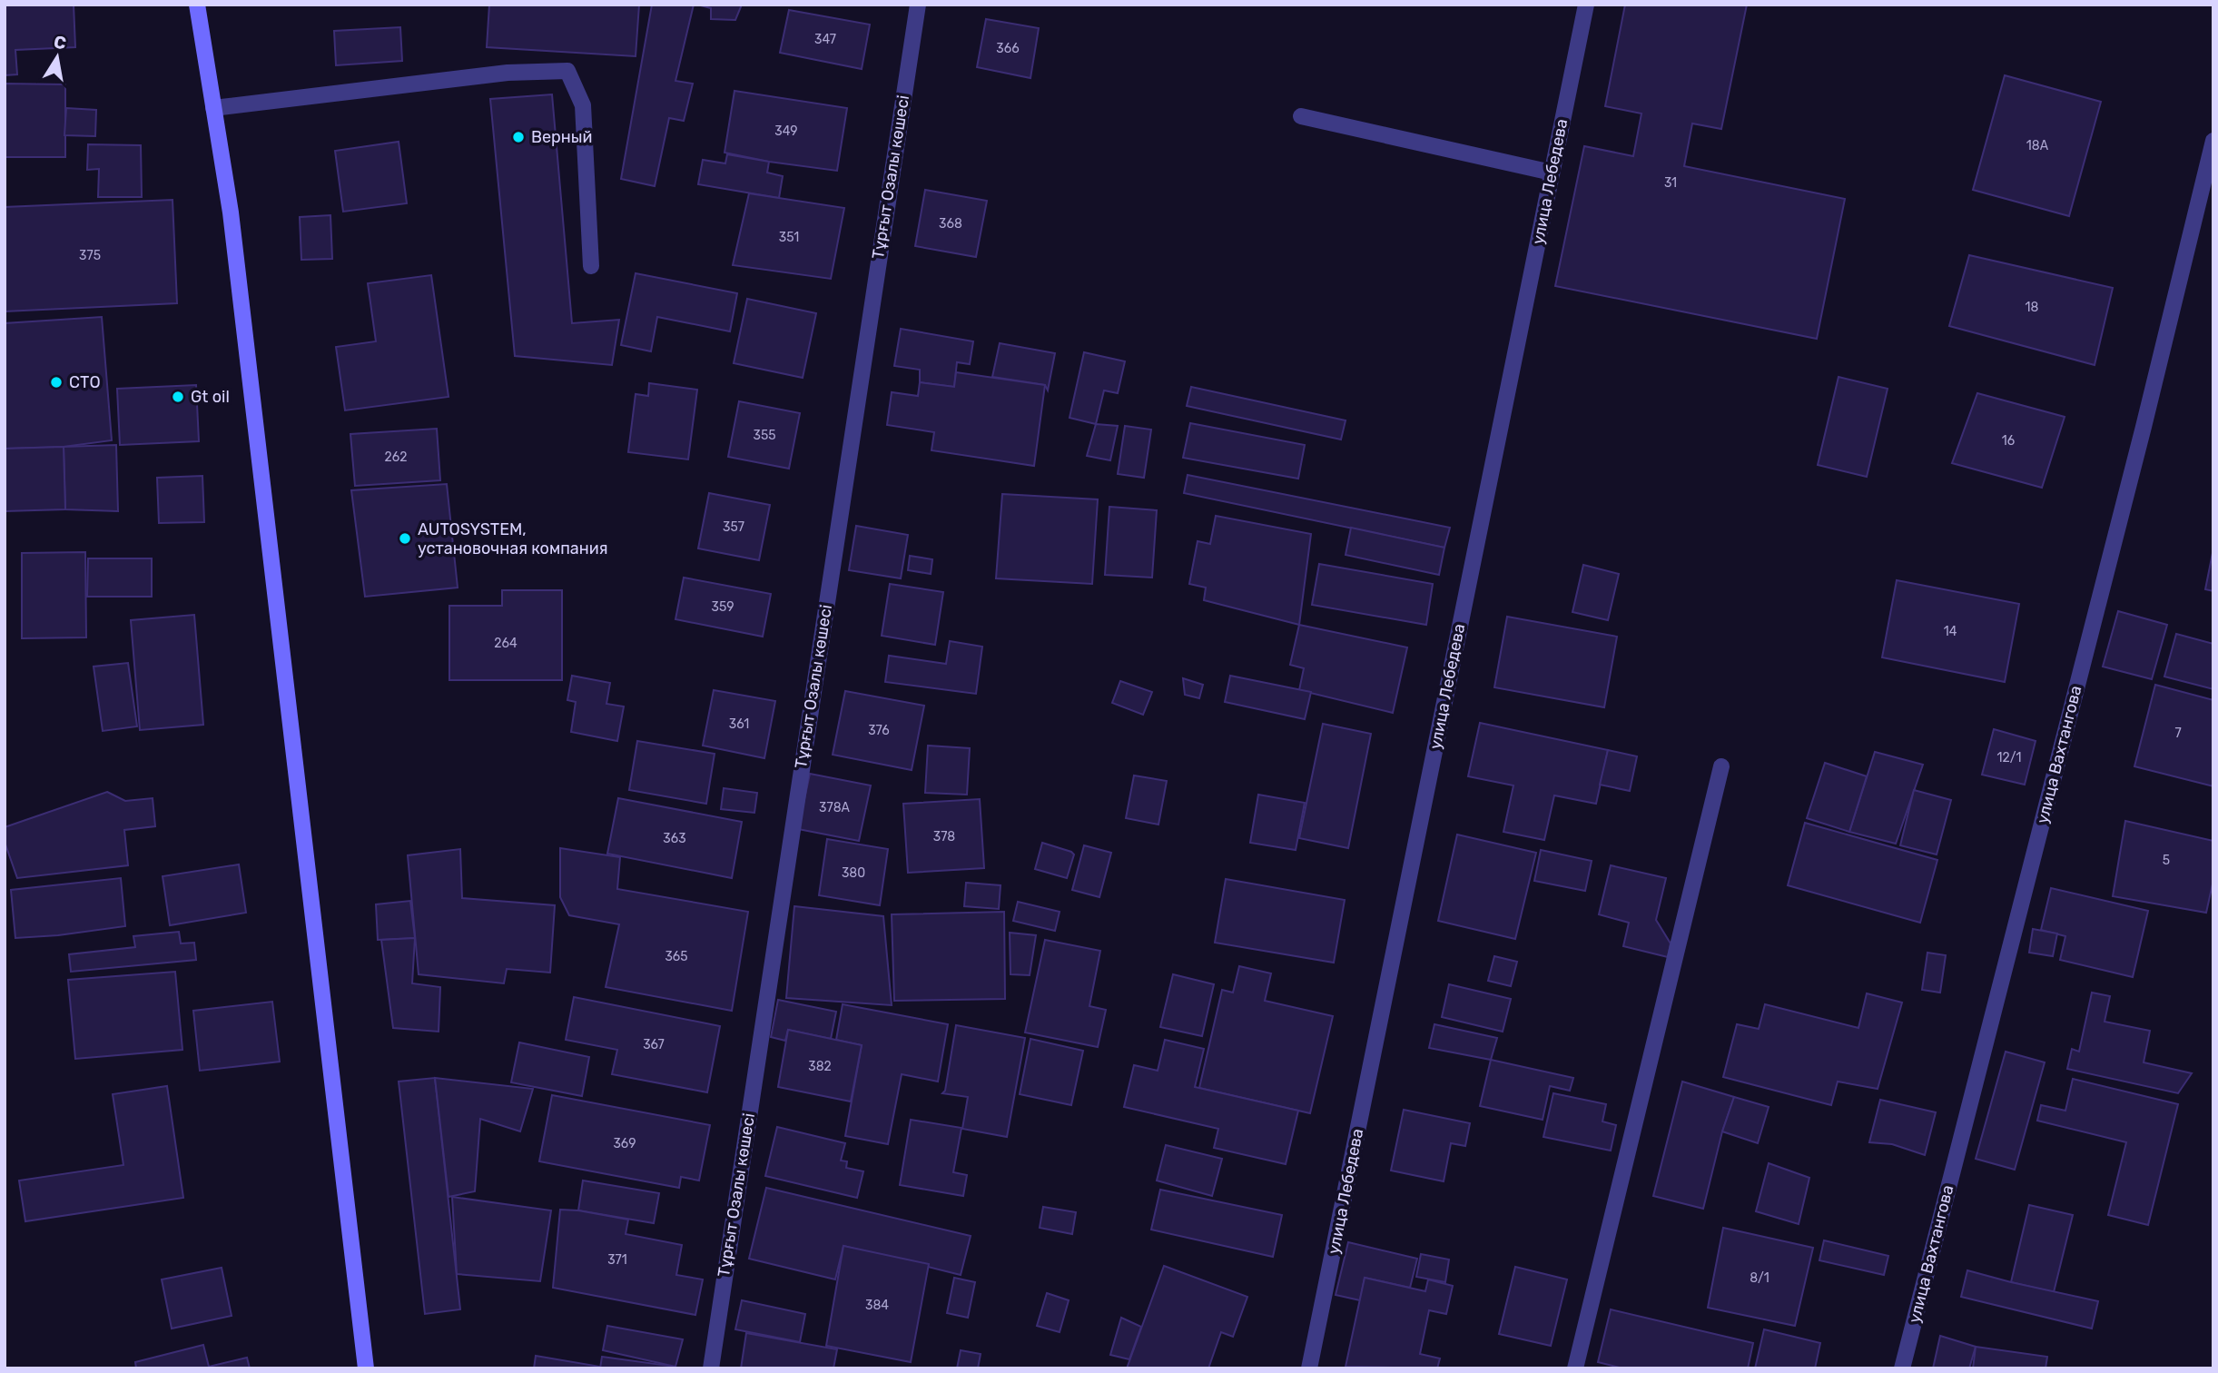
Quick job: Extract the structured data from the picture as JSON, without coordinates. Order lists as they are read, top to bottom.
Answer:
{
  "streets": {
    "street": ["Тұрғыт Озалы көшесі", "улица Лебедева", "улица Вахтангова"]
  },
  "places": [
    "Верный",
    "СТО",
    "Gt oil",
    "AUTOSYSTEM, установочная компания"
  ],
  "house_numbers": [
    "347",
    "366",
    "349",
    "18А",
    "31",
    "368",
    "351",
    "375",
    "18",
    "355",
    "16",
    "262",
    "357",
    "359",
    "14",
    "264",
    "361",
    "376",
    "7",
    "12/1",
    "378А",
    "378",
    "363",
    "5",
    "380",
    "365",
    "367",
    "382",
    "369",
    "371",
    "8/1",
    "384"
  ],
  "north": "top"
}
